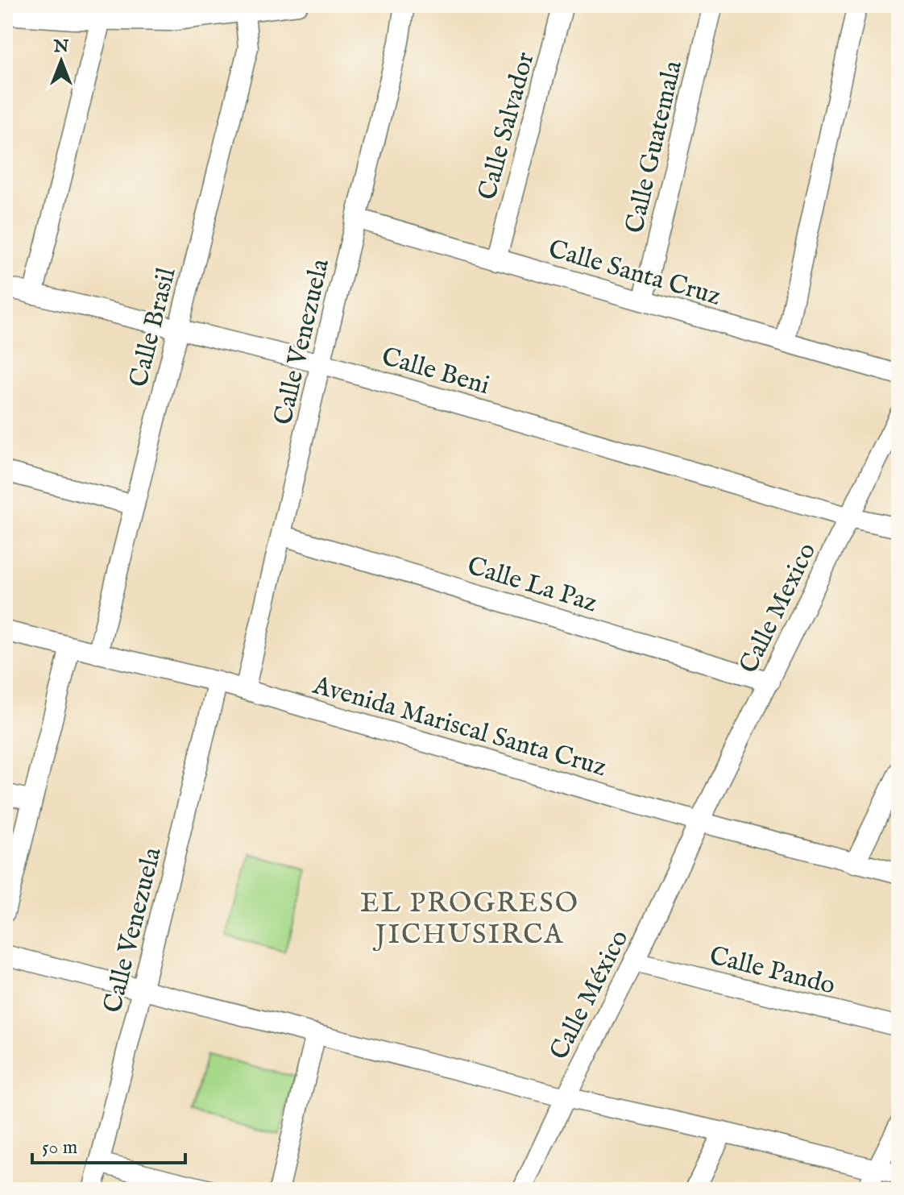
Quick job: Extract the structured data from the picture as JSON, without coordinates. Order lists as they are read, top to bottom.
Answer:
{
  "streets": {
    "street": [
      "Calle Salvador",
      "Calle Guatemala",
      "Calle Santa Cruz",
      "Calle Brasil",
      "Calle Venezuela",
      "Calle Beni",
      "Calle La Paz",
      "Calle Mexico",
      "Avenida Mariscal Santa Cruz",
      "Calle Pando",
      "Calle México"
    ]
  },
  "crossings": [
    ["Calle Salvador", "Calle Santa Cruz"],
    ["Calle Guatemala", "Calle Santa Cruz"],
    ["Calle Santa Cruz", "Calle Venezuela"],
    ["Calle Brasil", "Calle Beni"],
    ["Calle Brasil", "Avenida Mariscal Santa Cruz"],
    ["Calle Venezuela", "Calle Beni"],
    ["Calle Venezuela", "Calle La Paz"],
    ["Calle Venezuela", "Avenida Mariscal Santa Cruz"],
    ["Calle Beni", "Calle Mexico"],
    ["Calle La Paz", "Calle Mexico"],
    ["Calle Mexico", "Avenida Mariscal Santa Cruz"],
    ["Calle Mexico", "Calle México"],
    ["Avenida Mariscal Santa Cruz", "Calle México"],
    ["Calle Pando", "Calle México"]
  ],
  "districts": ["EL PROGRESO JICHUSIRCA"],
  "scale_bar": "50 m",
  "north": "top"
}
